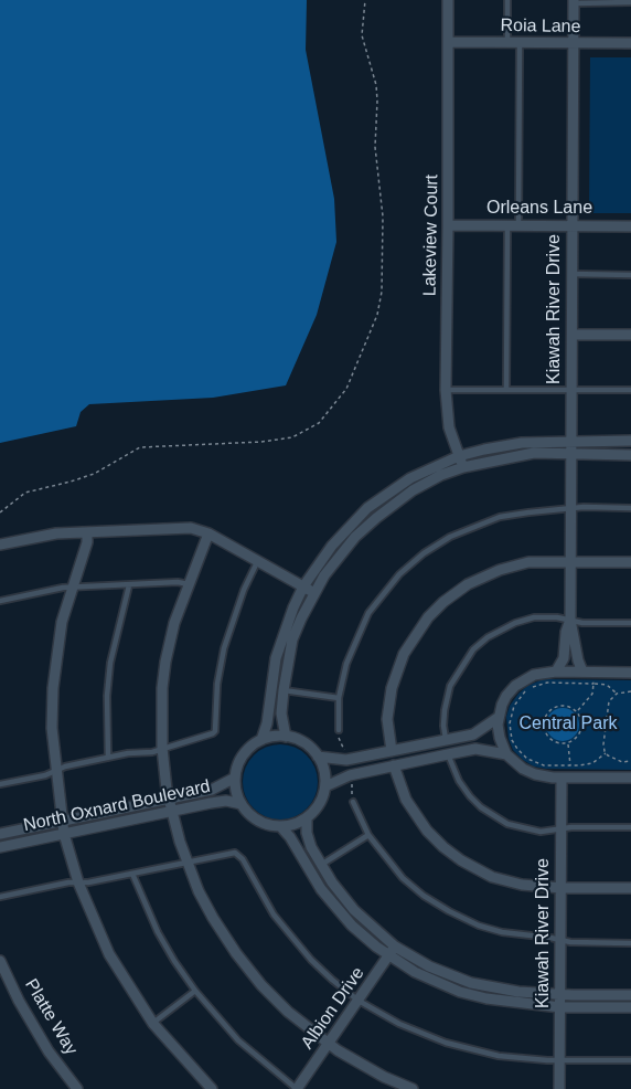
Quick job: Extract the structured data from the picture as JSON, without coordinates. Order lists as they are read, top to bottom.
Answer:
{
  "streets": {
    "street": [
      "Roia Lane",
      "Orleans Lane",
      "Lakeview Court",
      "Kiawah River Drive",
      "North Oxnard Boulevard",
      "Albion Drive",
      "Platte Way"
    ]
  },
  "crossings": [
    ["Roia Lane", "Lakeview Court"],
    ["Roia Lane", "Kiawah River Drive"],
    ["Orleans Lane", "Lakeview Court"],
    ["Orleans Lane", "Kiawah River Drive"]
  ],
  "parks": ["Central Park"]
}
